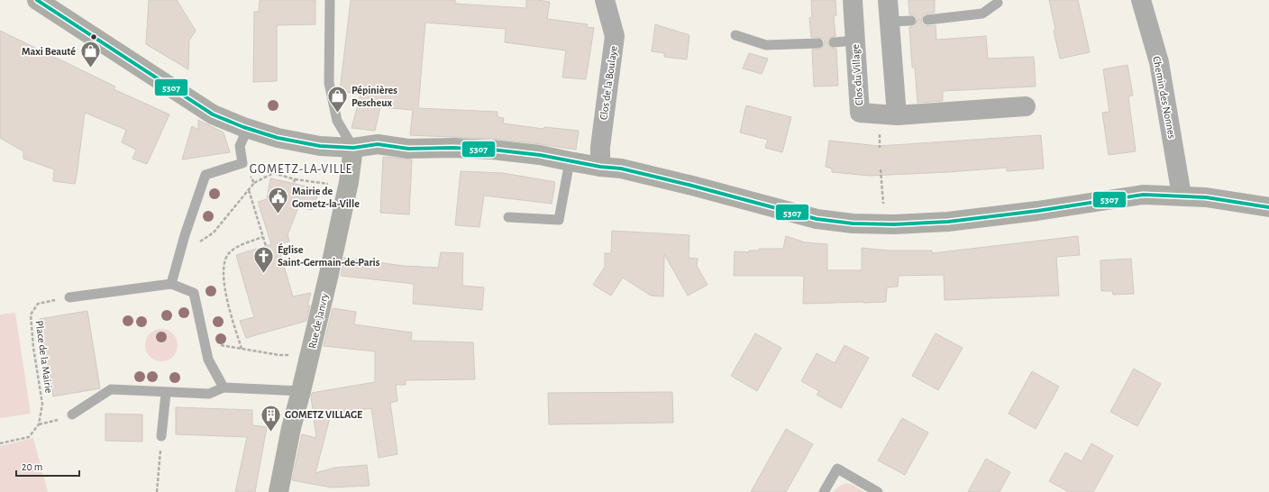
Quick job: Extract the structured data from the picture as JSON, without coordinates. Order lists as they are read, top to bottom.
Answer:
{
  "streets": {
    "main road": ["Rue de Janvry"],
    "street": ["Clos du Village", "Clos de la Boulaye", "Chemin des Nonnes"],
    "path": ["Place de la Mairie"]
  },
  "districts": ["GOMETZ-LA-VILLE"],
  "places": {
    "shop": ["Maxi Beauté", "Pépinières Pescheux"],
    "public building": ["Mairie de Gometz-la-Ville"],
    "church": ["Église Saint-Germain-de-Paris"],
    "building": ["GOMETZ VILLAGE"]
  },
  "lines": ["transit line 5307"],
  "scale_bar": "20 m"
}
